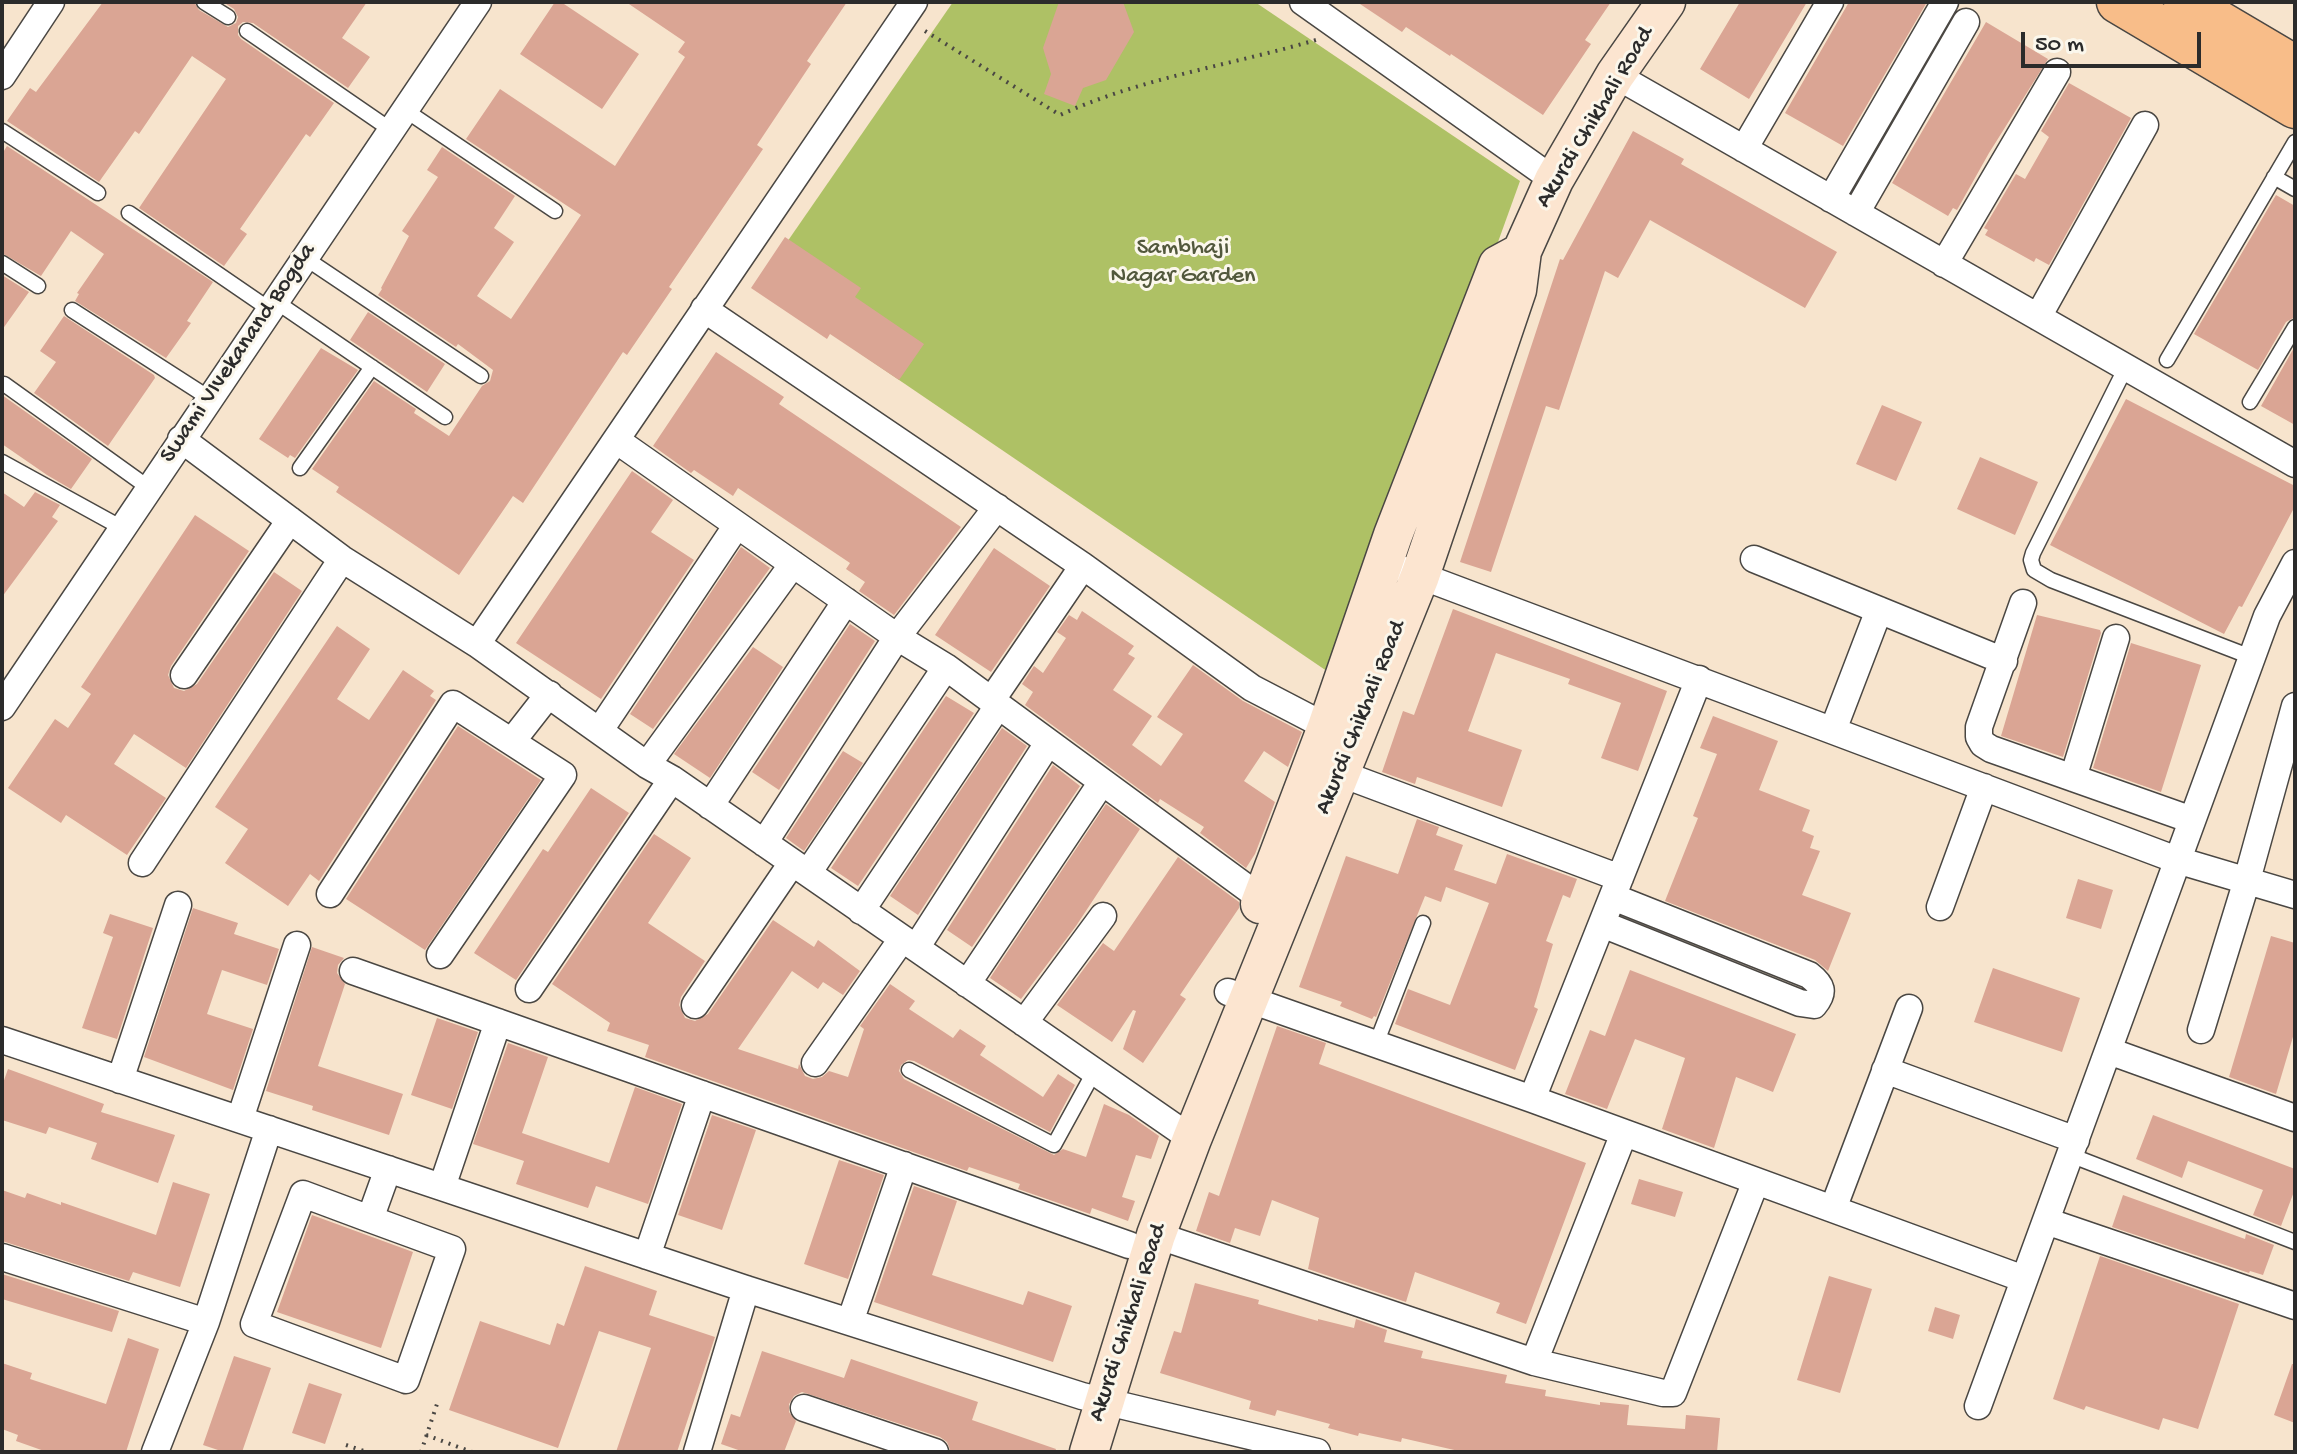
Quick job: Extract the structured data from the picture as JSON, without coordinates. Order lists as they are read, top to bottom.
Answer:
{
  "streets": {
    "main road": ["Akurdi Chikhali Road"],
    "street": ["Swami VIvekanand Bogda"]
  },
  "parks": ["Sambhaji Nagar Garden"],
  "scale_bar": "50 m"
}
